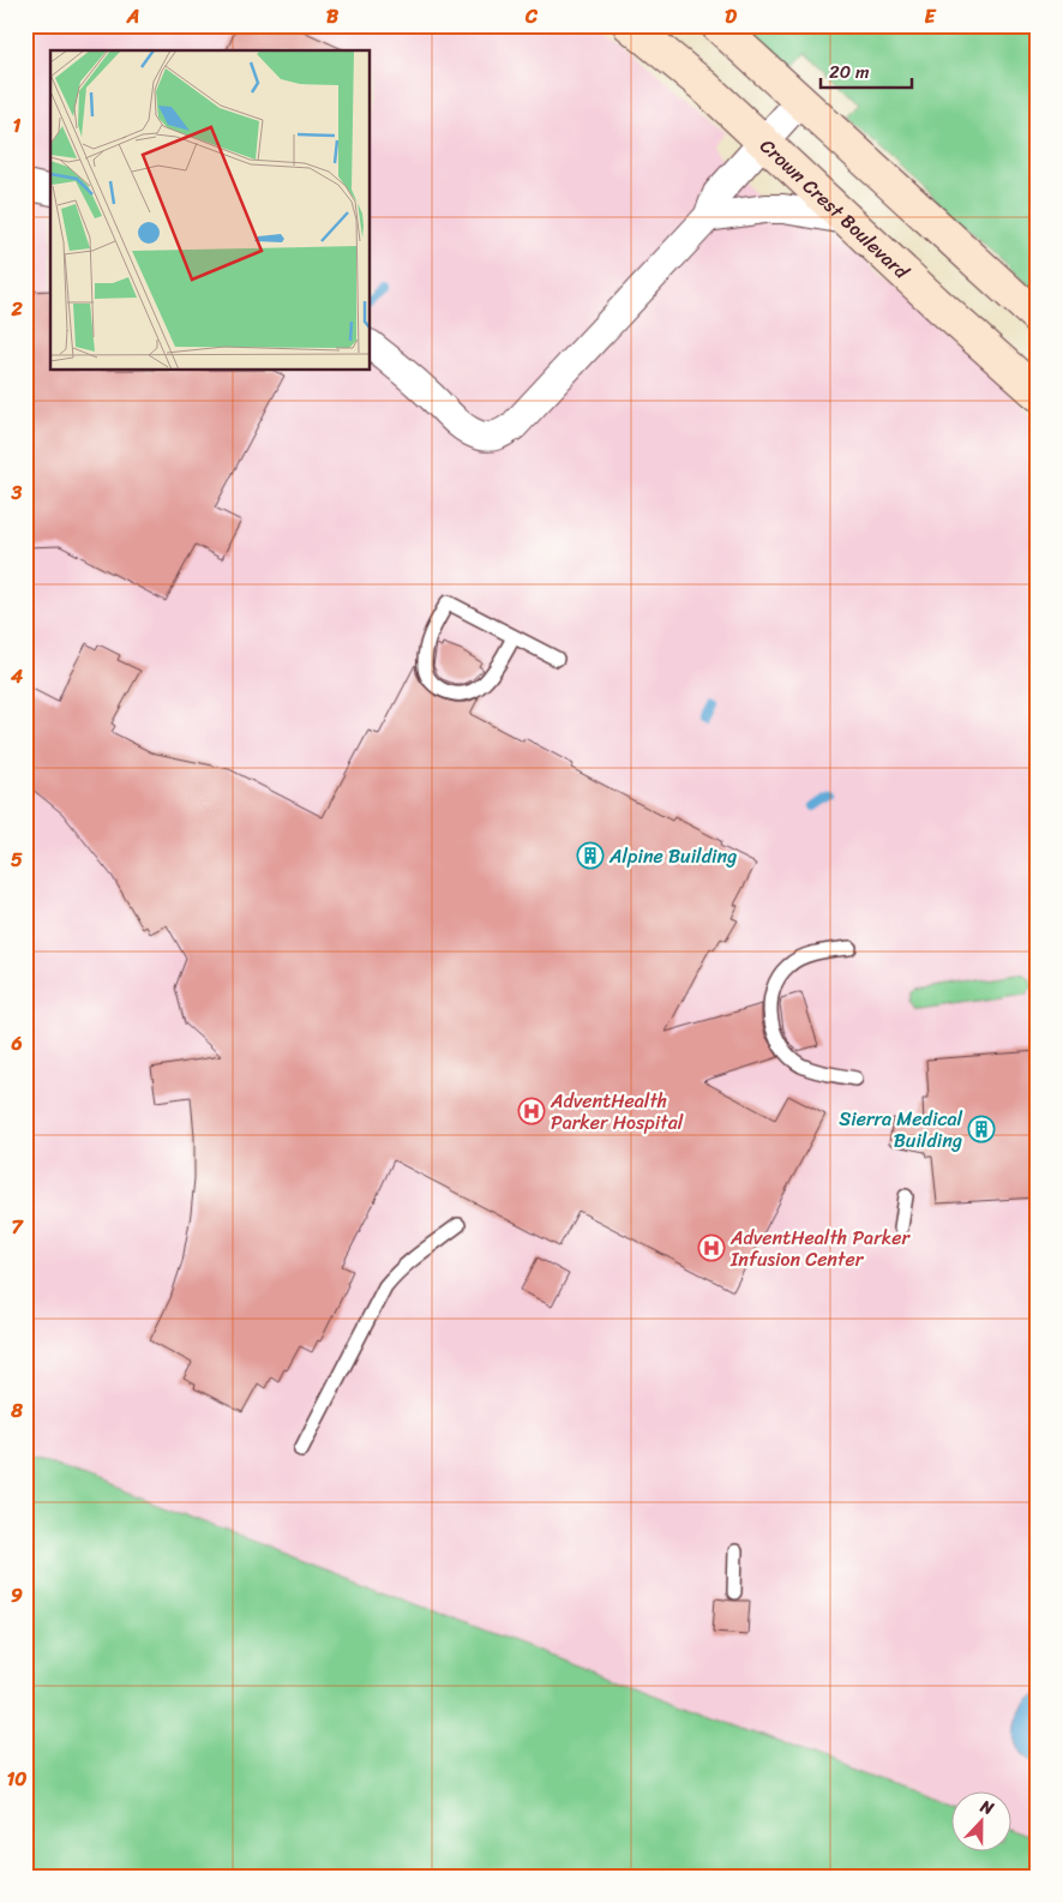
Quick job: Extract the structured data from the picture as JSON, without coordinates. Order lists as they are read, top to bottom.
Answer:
{
  "streets": {
    "main road": ["Crown Crest Boulevard"]
  },
  "places": {
    "building": ["Alpine Building", "Sierra Medical Building"],
    "hospital": ["AdventHealth Parker Hospital", "AdventHealth Parker Infusion Center"]
  },
  "scale_bar": "20 m",
  "north": "top",
  "grid": {
    "columns": [
      "A",
      "B",
      "C",
      "D",
      "E"
    ],
    "rows": [
      "1",
      "2",
      "3",
      "4",
      "5",
      "6",
      "7",
      "8",
      "9",
      "10"
    ]
  }
}
